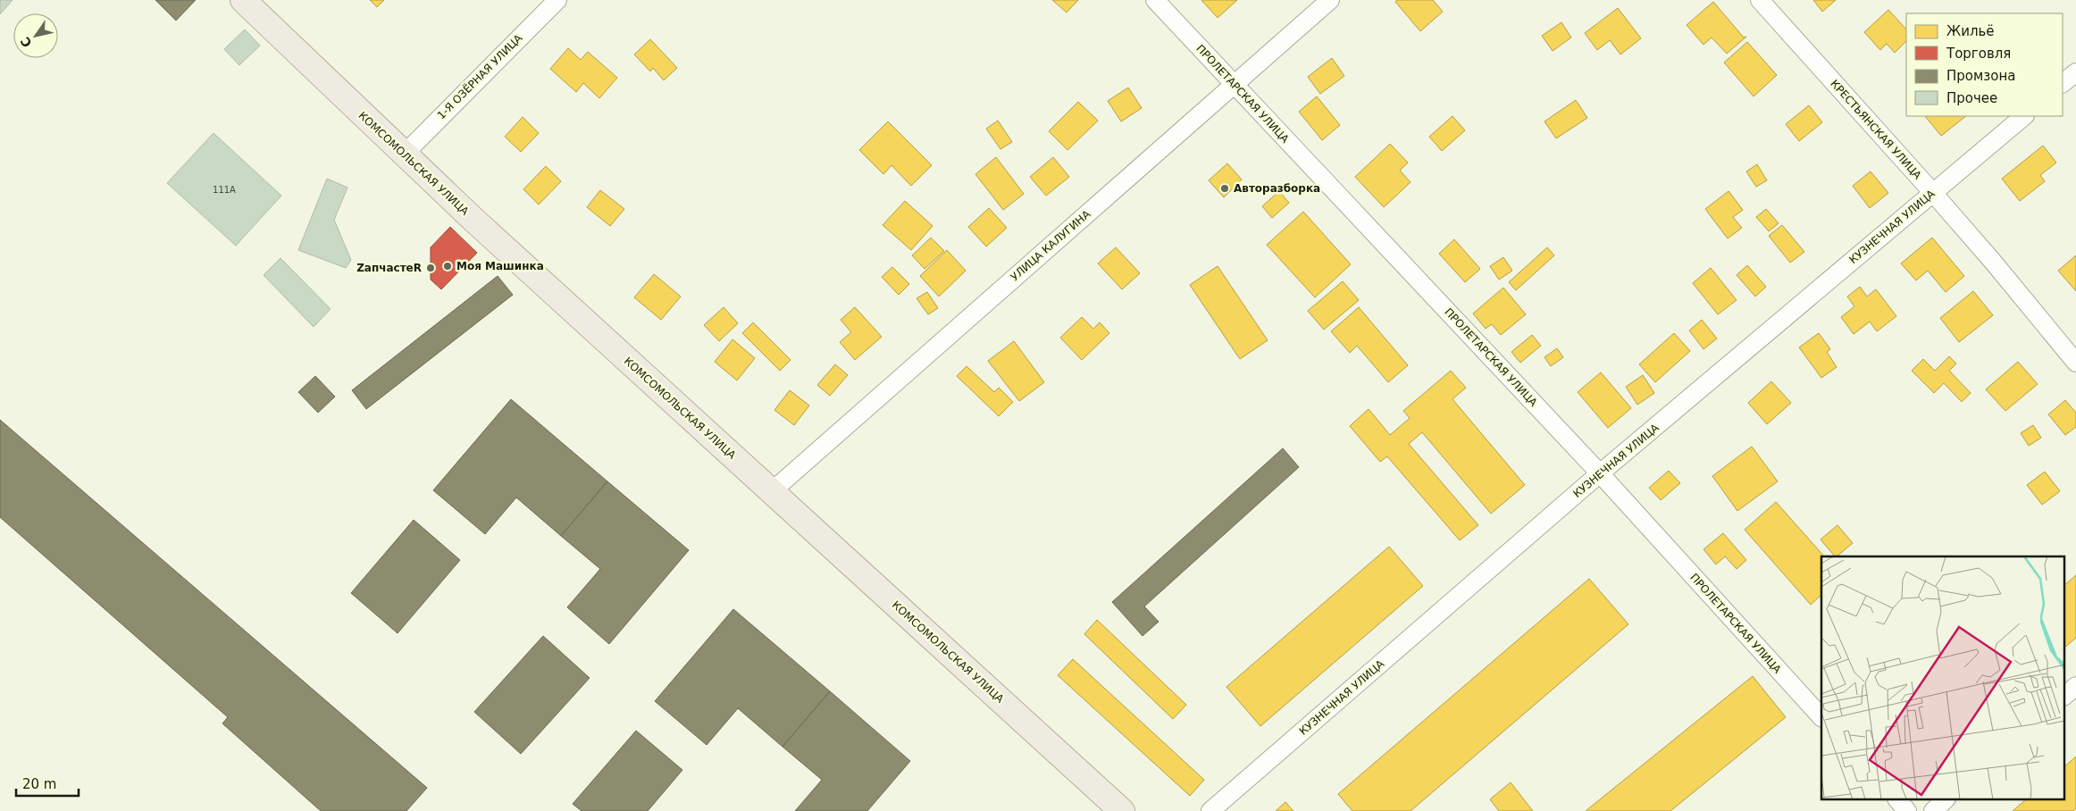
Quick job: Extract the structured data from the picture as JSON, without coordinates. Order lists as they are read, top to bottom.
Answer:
{
  "streets": {
    "main road": ["КОМСОМОЛЬСКАЯ УЛИЦА"],
    "street": [
      "1-Я ОЗЁРНАЯ УЛИЦА",
      "ПРОЛЕТАРСКАЯ УЛИЦА",
      "КРЕСТЬЯНСКАЯ УЛИЦА",
      "КУЗНЕЧНАЯ УЛИЦА",
      "УЛИЦА КАЛУГИНА"
    ]
  },
  "crossings": [
    ["1-Я ОЗЁРНАЯ УЛИЦА", "КОМСОМОЛЬСКАЯ УЛИЦА"],
    ["ПРОЛЕТАРСКАЯ УЛИЦА", "КУЗНЕЧНАЯ УЛИЦА"],
    ["ПРОЛЕТАРСКАЯ УЛИЦА", "УЛИЦА КАЛУГИНА"],
    ["КРЕСТЬЯНСКАЯ УЛИЦА", "КУЗНЕЧНАЯ УЛИЦА"],
    ["КОМСОМОЛЬСКАЯ УЛИЦА", "УЛИЦА КАЛУГИНА"]
  ],
  "places": ["Авторазборка", "Моя Машинка", "ZапчастеR"],
  "house_numbers": ["111А"],
  "legend": [
    "Жильё",
    "Торговля",
    "Промзона",
    "Прочее"
  ],
  "scale_bar": "20 m",
  "north": "bottom left"
}
